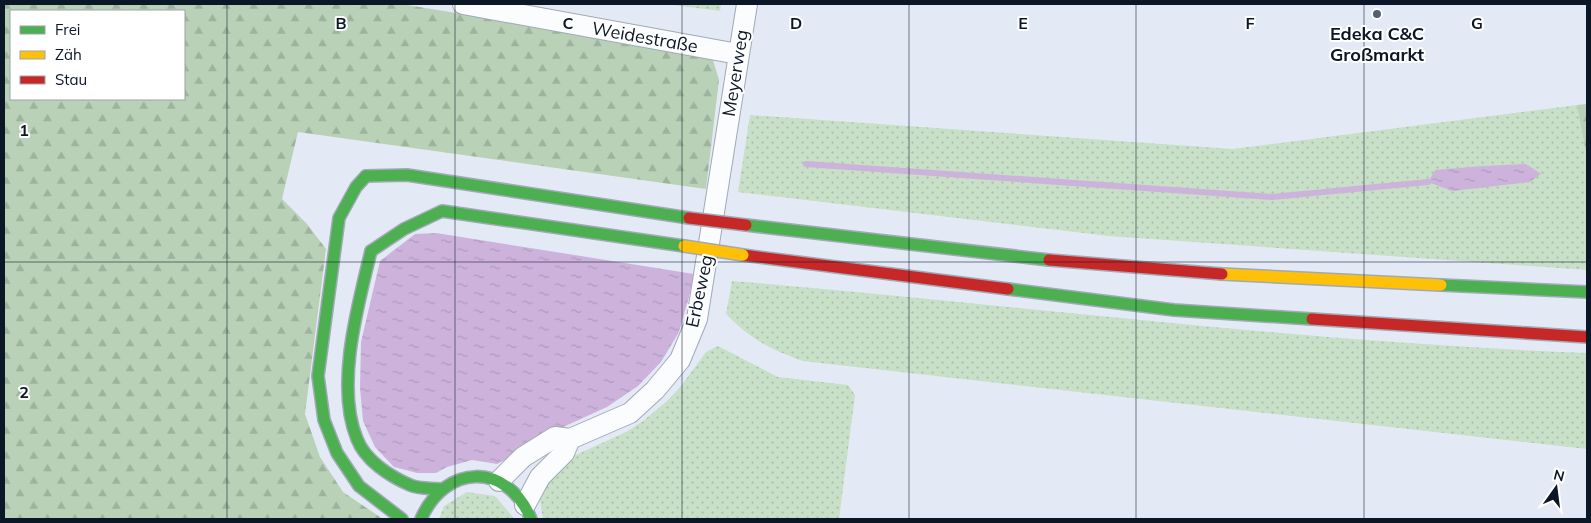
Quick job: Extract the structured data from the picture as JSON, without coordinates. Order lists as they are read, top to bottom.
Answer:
{
  "streets": {
    "street": ["Weidestraße", "Meyerweg", "Erbeweg"]
  },
  "crossings": [
    ["Weidestraße", "Meyerweg"],
    ["Meyerweg", "Erbeweg"]
  ],
  "places": ["Edeka C&C Großmarkt"],
  "legend": ["Frei", "Zäh", "Stau"],
  "north": "top",
  "grid": {
    "columns": [
      "B",
      "C",
      "D",
      "E",
      "F",
      "G"
    ],
    "rows": ["1", "2"]
  }
}
